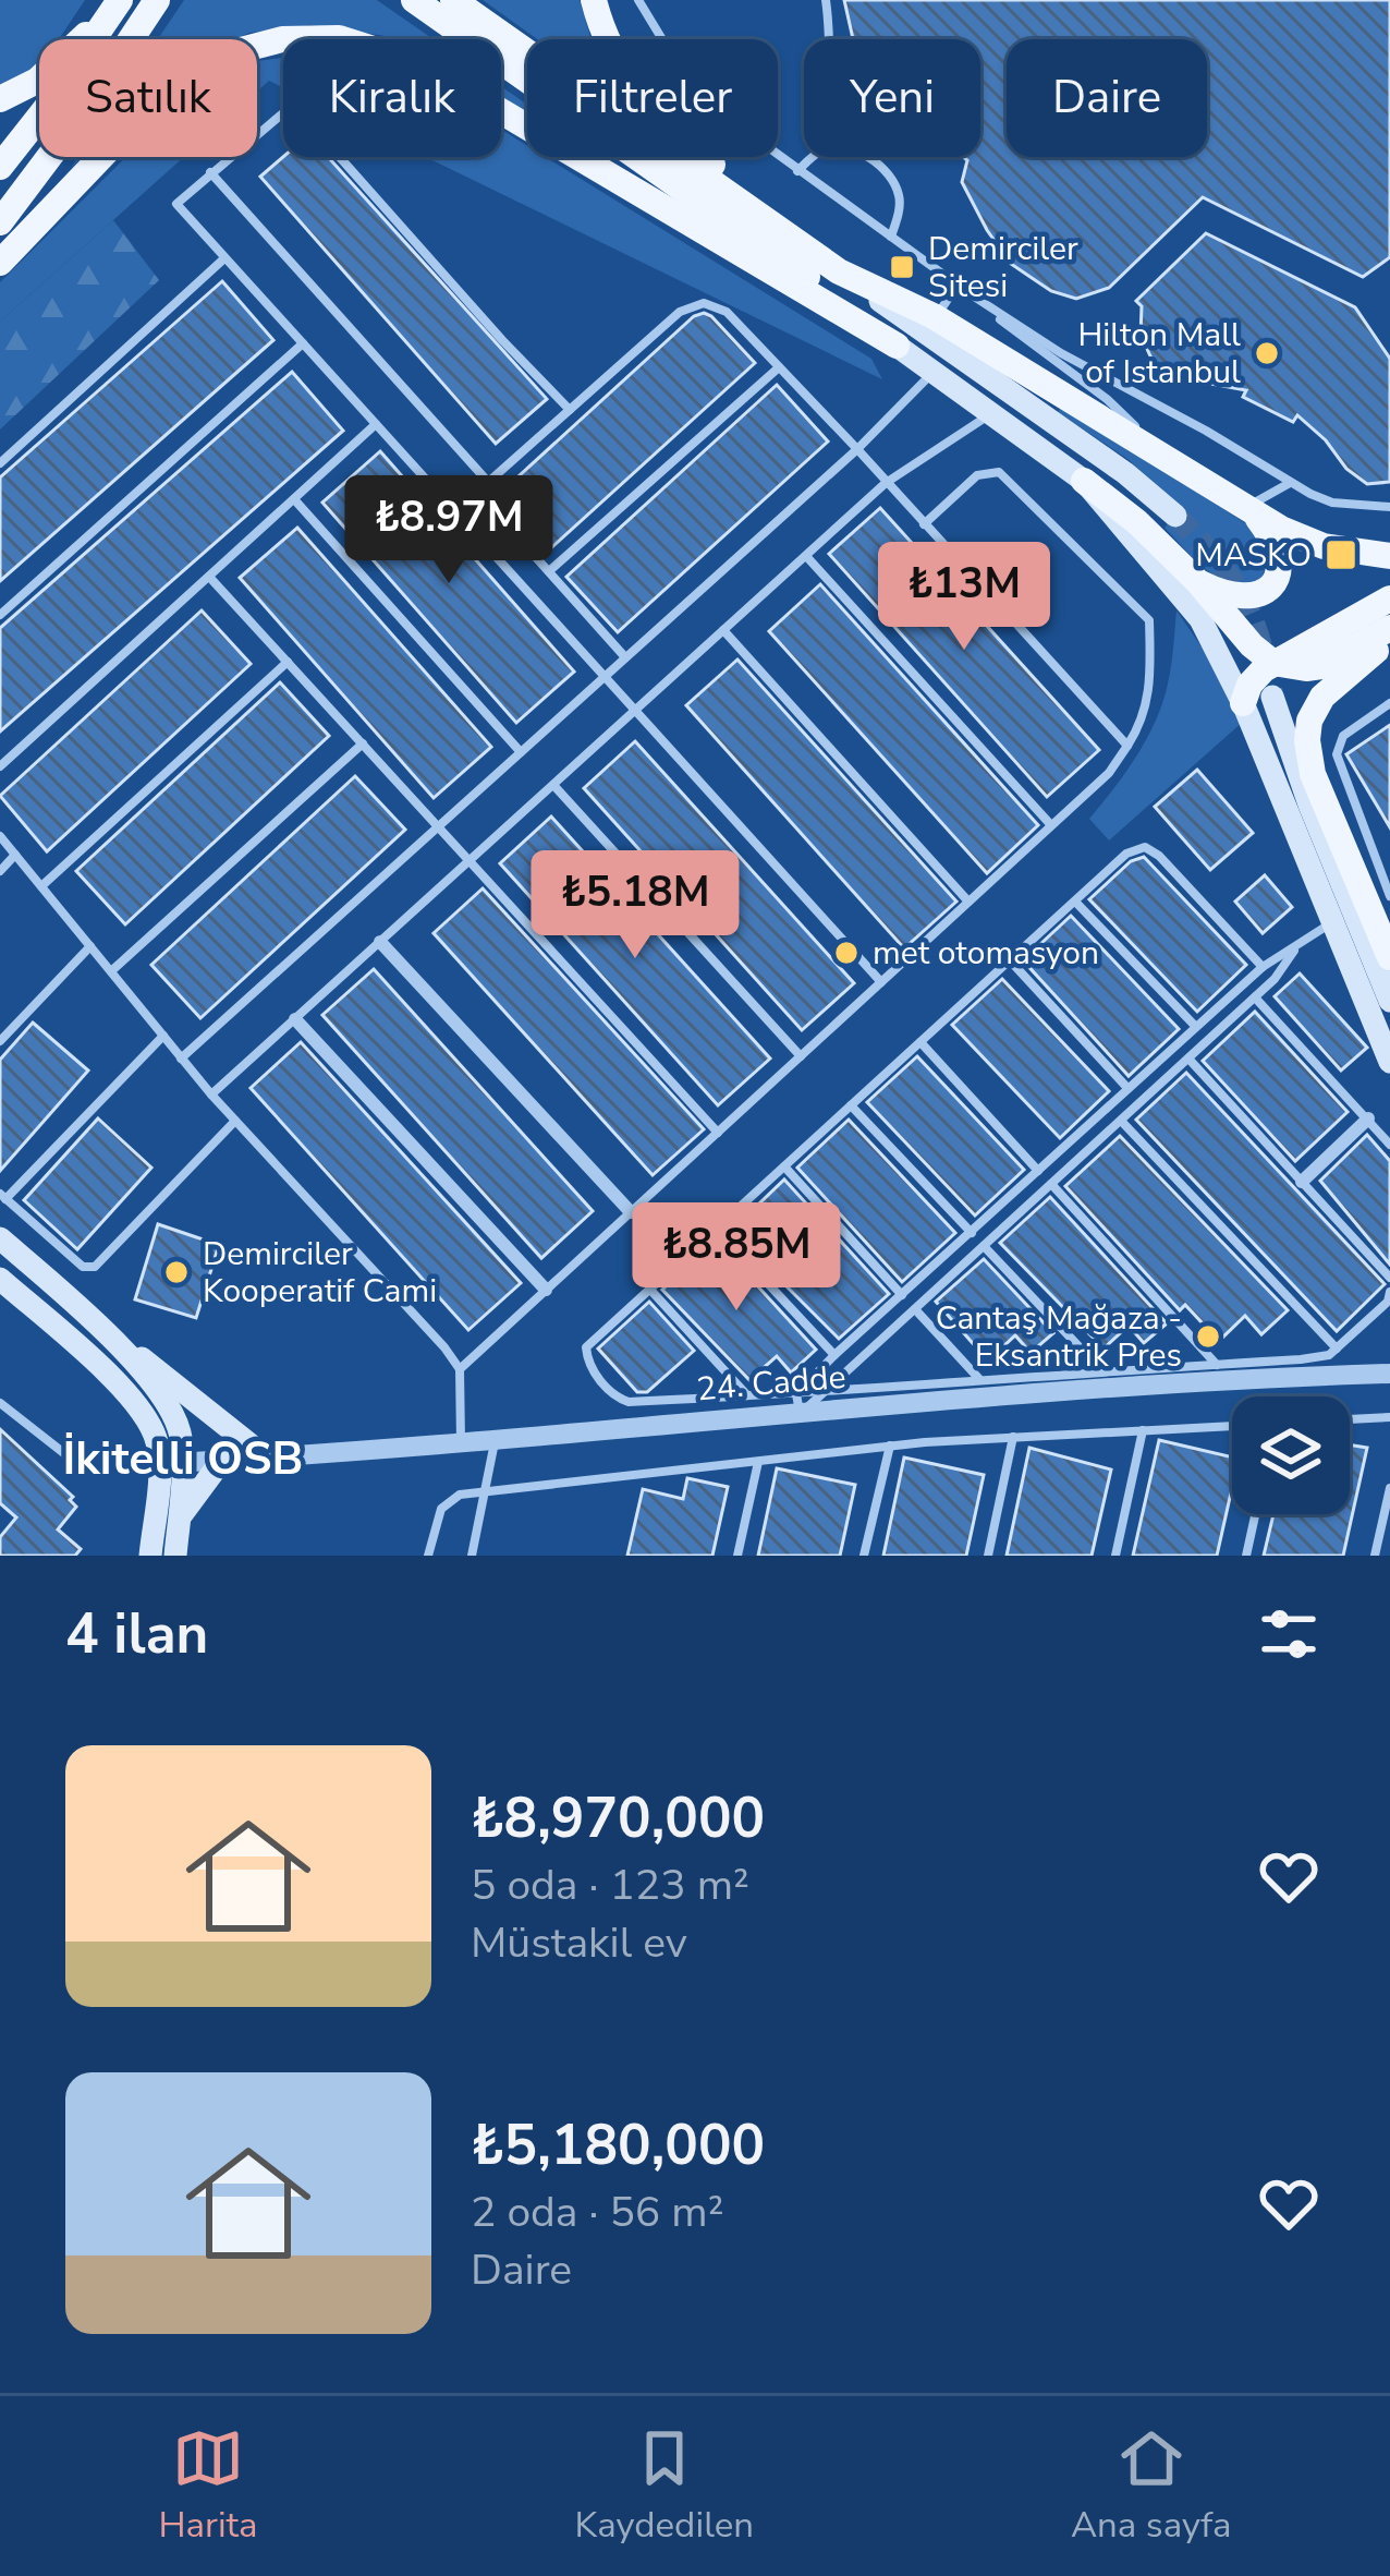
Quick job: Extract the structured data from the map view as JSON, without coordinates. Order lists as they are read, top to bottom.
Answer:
{
  "streets": {
    "street": ["24. Cadde"]
  },
  "districts": ["İkitelli OSB"],
  "places": {
    "transit": ["Demirciler Sitesi", "MASKO"],
    "other": [
      "Hilton Mall of Istanbul",
      "met otomasyon",
      "Demirciler Kooperatif Cami",
      "Cantaş Mağaza - Eksantrik Pres"
    ]
  },
  "page": {
    "chip": [
      "Satılık",
      "Kiralık",
      "Filtreler",
      "Yeni",
      "Daire"
    ],
    "price": [
      "₺8.97M",
      "₺13M",
      "₺5.18M",
      "₺8.85M"
    ],
    "heading": "4 ilan",
    "list": [
      {
        "name": "₺8,970,000",
        "note": "5 oda · 123 m² · Müstakil ev"
      },
      {
        "name": "₺5,180,000",
        "note": "2 oda · 56 m² · Daire"
      }
    ],
    "tabs": ["Harita", "Kaydedilen", "Ana sayfa"]
  }
}
